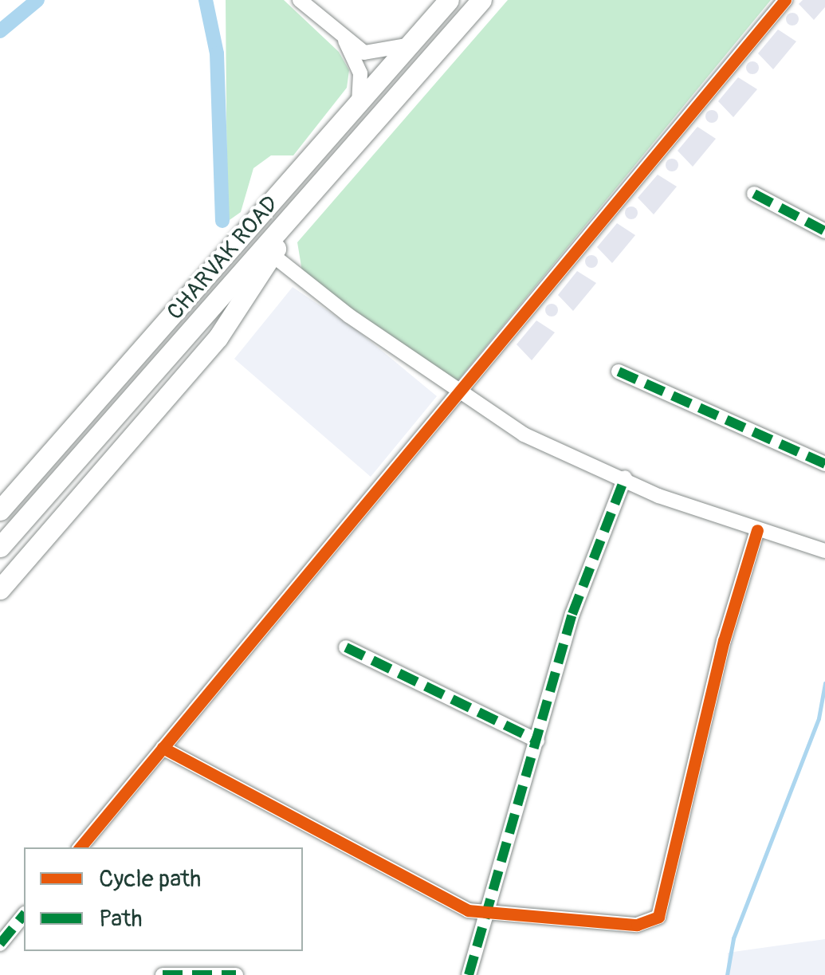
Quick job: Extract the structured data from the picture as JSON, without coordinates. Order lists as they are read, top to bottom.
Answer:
{
  "streets": {
    "highway": ["CHARVAK ROAD"]
  },
  "legend": ["Cycle path", "Path"]
}
